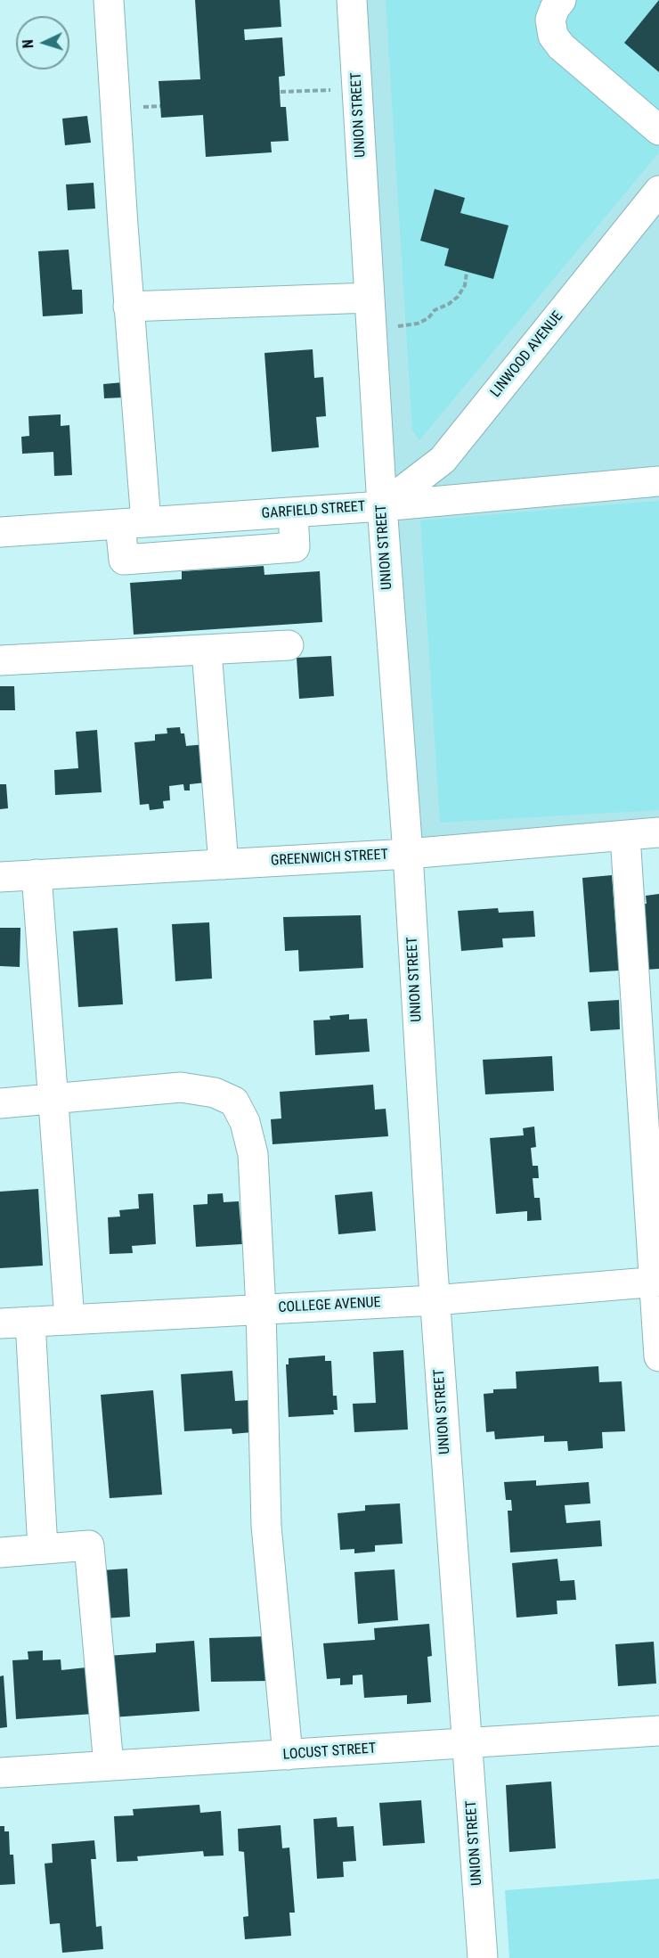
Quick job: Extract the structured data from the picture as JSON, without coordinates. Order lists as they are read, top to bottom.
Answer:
{
  "streets": {
    "street": [
      "UNION STREET",
      "LINWOOD AVENUE",
      "GARFIELD STREET",
      "GREENWICH STREET",
      "COLLEGE AVENUE",
      "LOCUST STREET"
    ]
  },
  "crossings": [
    ["UNION STREET", "LINWOOD AVENUE"],
    ["UNION STREET", "GARFIELD STREET"],
    ["UNION STREET", "GREENWICH STREET"],
    ["UNION STREET", "COLLEGE AVENUE"],
    ["UNION STREET", "LOCUST STREET"],
    ["LINWOOD AVENUE", "GARFIELD STREET"]
  ],
  "north": "left"
}
